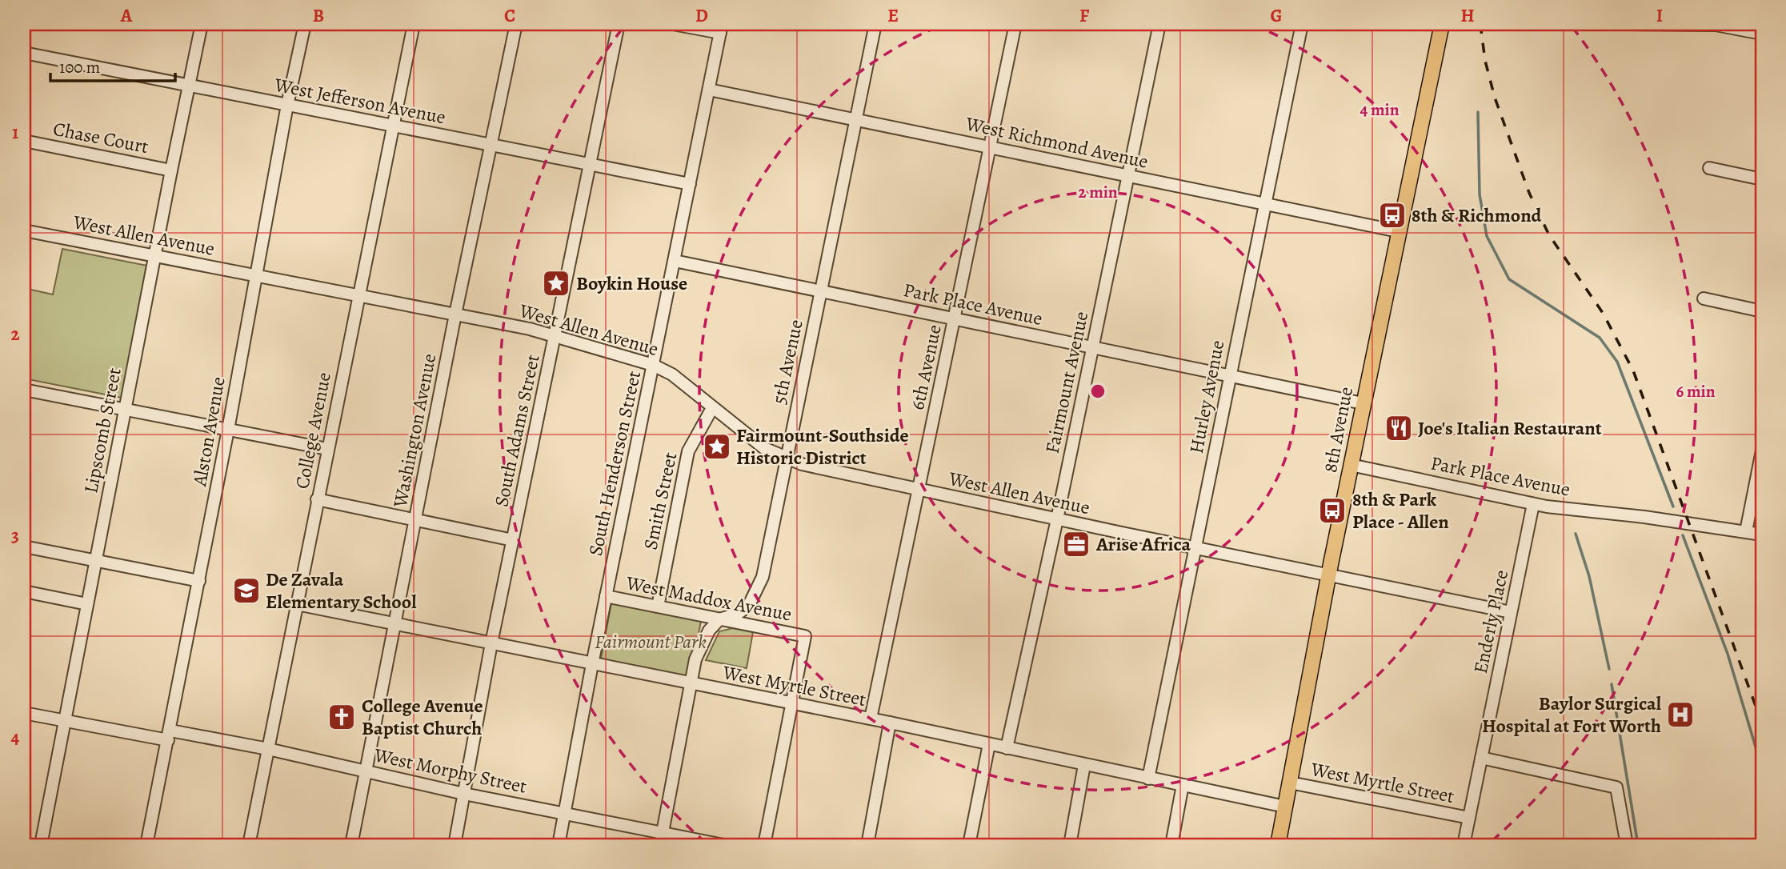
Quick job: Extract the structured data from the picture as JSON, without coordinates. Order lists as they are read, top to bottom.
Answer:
{
  "streets": {
    "main road": ["8th Avenue"],
    "street": [
      "West Jefferson Avenue",
      "Chase Court",
      "West Richmond Avenue",
      "West Allen Avenue",
      "Park Place Avenue",
      "5th Avenue",
      "6th Avenue",
      "Fairmount Avenue",
      "Hurley Avenue",
      "Lipscomb Street",
      "College Avenue",
      "Washington Avenue",
      "South Adams Street",
      "Alston Avenue",
      "South Henderson Street",
      "Smith Street",
      "West Maddox Avenue",
      "Enderly Place",
      "West Myrtle Street",
      "West Morphy Street"
    ]
  },
  "crossings": [
    ["West Jefferson Avenue", "Lipscomb Street"],
    ["West Jefferson Avenue", "College Avenue"],
    ["West Jefferson Avenue", "Washington Avenue"],
    ["West Jefferson Avenue", "South Adams Street"],
    ["West Jefferson Avenue", "Alston Avenue"],
    ["West Jefferson Avenue", "South Henderson Street"],
    ["Chase Court", "Lipscomb Street"],
    ["West Richmond Avenue", "5th Avenue"],
    ["West Richmond Avenue", "6th Avenue"],
    ["West Richmond Avenue", "Fairmount Avenue"],
    ["West Richmond Avenue", "Hurley Avenue"],
    ["West Richmond Avenue", "8th Avenue"],
    ["West Richmond Avenue", "South Henderson Street"],
    ["West Allen Avenue", "5th Avenue"],
    ["West Allen Avenue", "6th Avenue"],
    ["West Allen Avenue", "Fairmount Avenue"],
    ["West Allen Avenue", "Hurley Avenue"],
    ["West Allen Avenue", "8th Avenue"],
    ["West Allen Avenue", "Lipscomb Street"],
    ["West Allen Avenue", "College Avenue"],
    ["West Allen Avenue", "Washington Avenue"],
    ["West Allen Avenue", "South Adams Street"],
    ["West Allen Avenue", "Alston Avenue"],
    ["West Allen Avenue", "South Henderson Street"],
    ["West Allen Avenue", "Smith Street"],
    ["West Allen Avenue", "Enderly Place"],
    ["Park Place Avenue", "5th Avenue"],
    ["Park Place Avenue", "6th Avenue"],
    ["Park Place Avenue", "Fairmount Avenue"],
    ["Park Place Avenue", "Hurley Avenue"],
    ["Park Place Avenue", "8th Avenue"],
    ["Park Place Avenue", "South Henderson Street"],
    ["Park Place Avenue", "Enderly Place"],
    ["5th Avenue", "West Maddox Avenue"],
    ["6th Avenue", "West Myrtle Street"],
    ["Fairmount Avenue", "West Myrtle Street"],
    ["Hurley Avenue", "West Myrtle Street"],
    ["8th Avenue", "West Myrtle Street"],
    ["Lipscomb Street", "West Morphy Street"],
    ["College Avenue", "West Myrtle Street"],
    ["College Avenue", "West Morphy Street"],
    ["Washington Avenue", "West Myrtle Street"],
    ["Washington Avenue", "West Morphy Street"],
    ["South Adams Street", "West Myrtle Street"],
    ["South Adams Street", "West Morphy Street"],
    ["Alston Avenue", "West Morphy Street"],
    ["South Henderson Street", "West Maddox Avenue"],
    ["South Henderson Street", "West Myrtle Street"],
    ["South Henderson Street", "West Morphy Street"],
    ["Smith Street", "West Maddox Avenue"],
    ["West Maddox Avenue", "West Myrtle Street"],
    ["Enderly Place", "West Myrtle Street"]
  ],
  "parks": ["Fairmount Park"],
  "places": {
    "bus stop": ["8th & Richmond", "8th & Park Place - Allen"],
    "place": ["Boykin House", "Fairmount-Southside Historic District"],
    "restaurant": ["Joe's Italian Restaurant"],
    "office": ["Arise Africa"],
    "school or university": ["De Zavala Elementary School"],
    "hospital": ["Baylor Surgical Hospital at Fort Worth"],
    "church": ["College Avenue Baptist Church"]
  },
  "scale_bar": "100 m",
  "grid": {
    "columns": [
      "A",
      "B",
      "C",
      "D",
      "E",
      "F",
      "G",
      "H",
      "I"
    ],
    "rows": [
      "1",
      "2",
      "3",
      "4"
    ]
  },
  "rings": ["4 min", "2 min", "6 min"]
}
